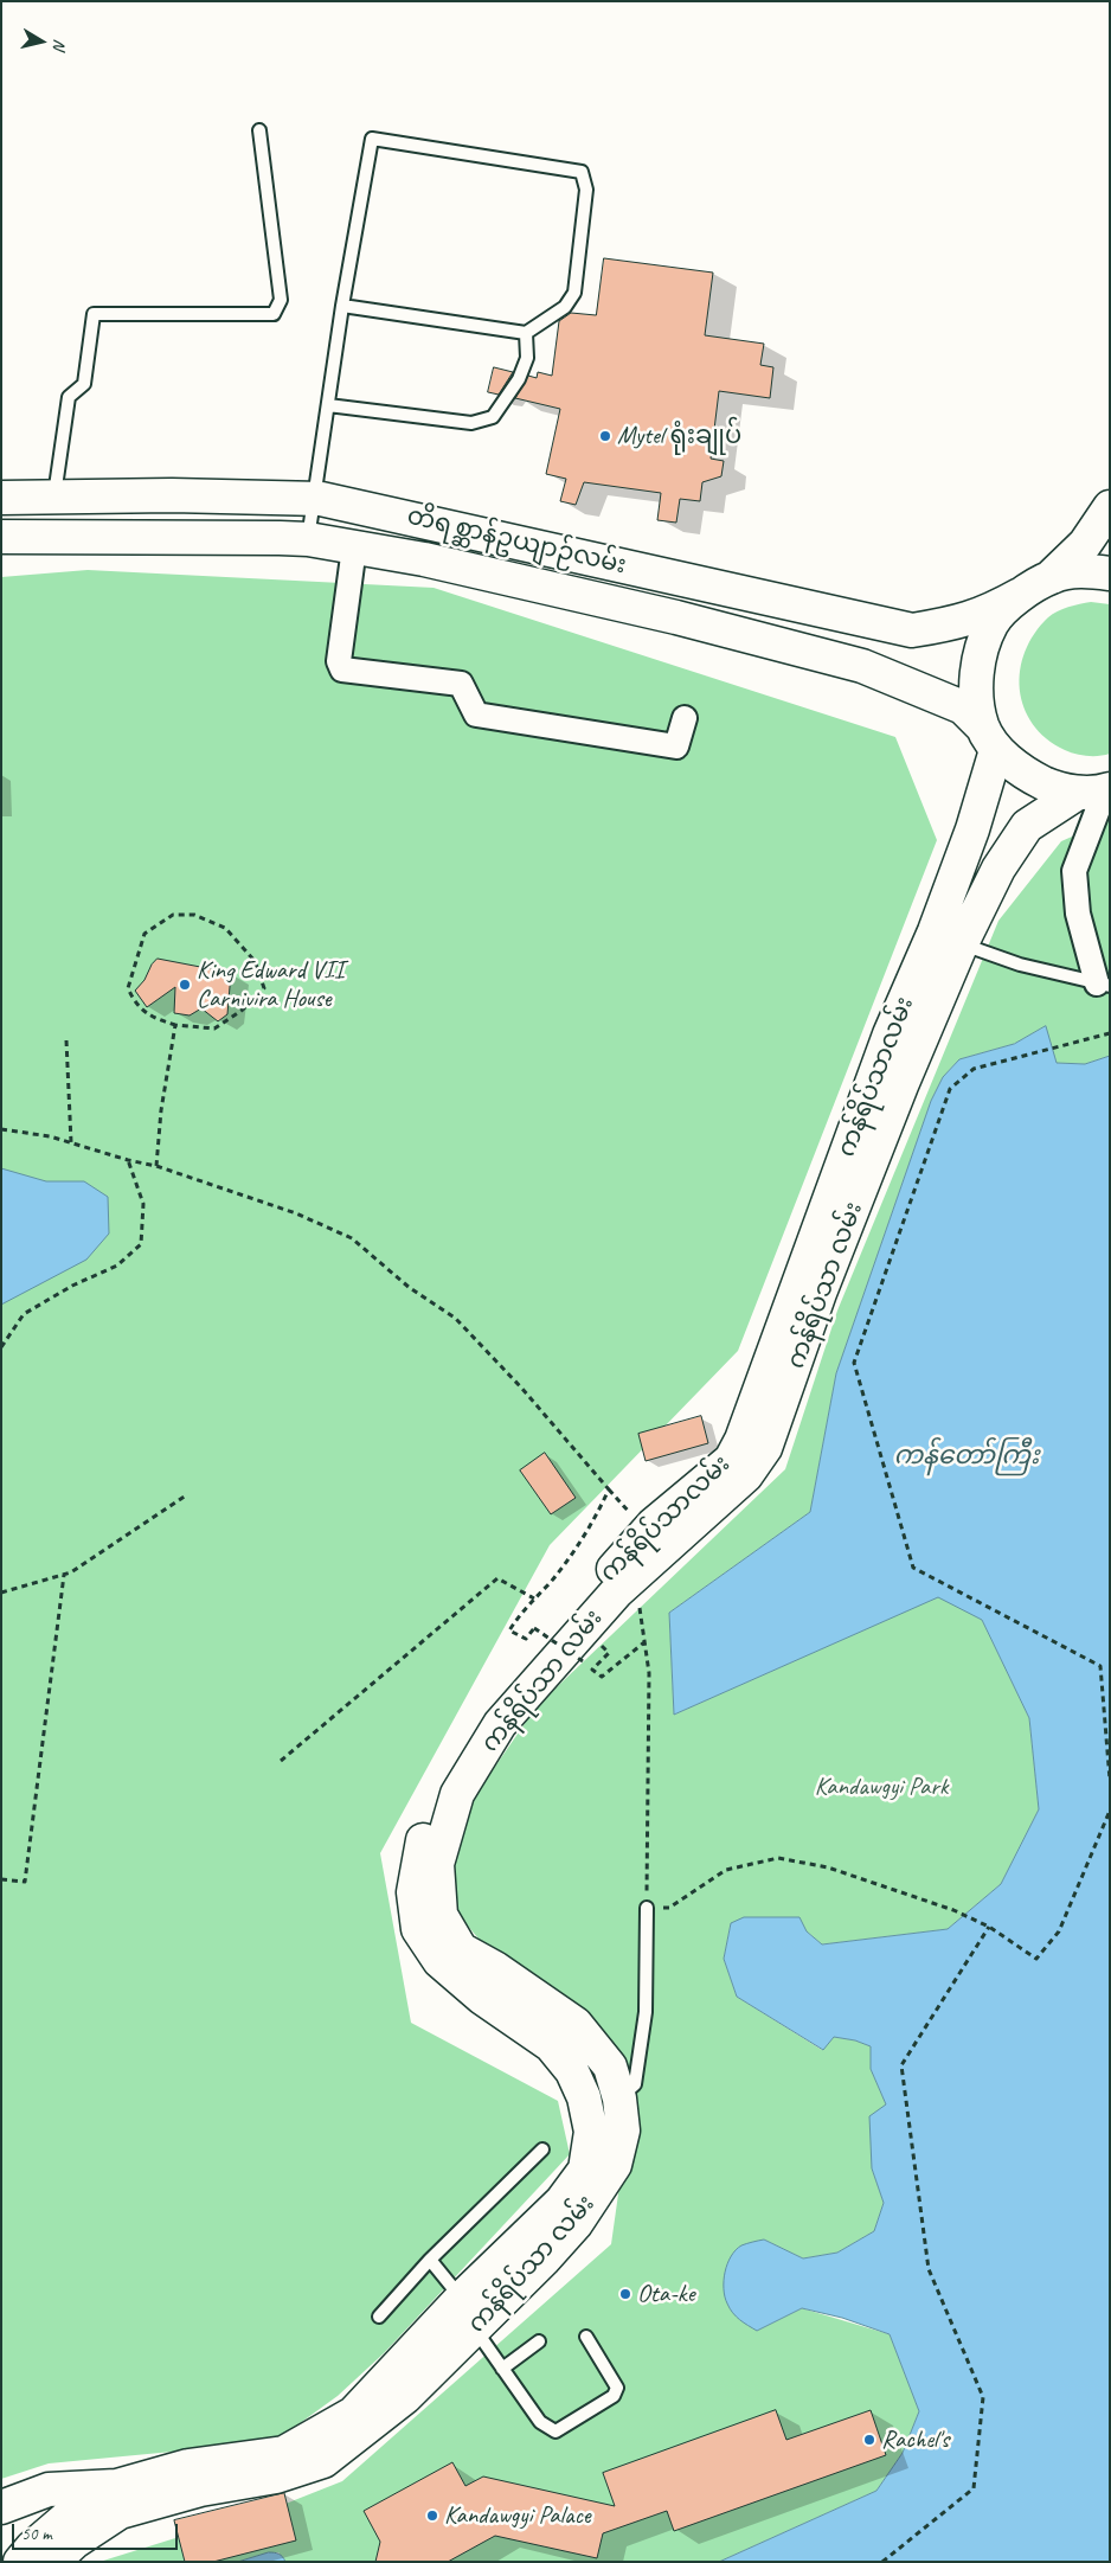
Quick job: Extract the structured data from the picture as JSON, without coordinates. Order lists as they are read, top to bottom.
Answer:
{
  "streets": {
    "main road": ["တိရစ္ဆာန်ဥယျာဉ်လမ်း", "ကန်ရိပ်သာလမ်း", "ကန်ရိပ်သာ လမ်း"]
  },
  "crossings": [
    ["တိရစ္ဆာန်ဥယျာဉ်လမ်း", "ကန်ရိပ်သာလမ်း"],
    ["ကန်ရိပ်သာလမ်း", "ကန်ရိပ်သာ လမ်း"]
  ],
  "water": ["ကန်တော်ကြီး"],
  "parks": ["Kandawgyi Park"],
  "places": [
    "Mytel ရုံးချုပ်",
    "King Edward VII Carnivira House",
    "Ota-ke",
    "Rachel's",
    "Kandawgyi Palace"
  ],
  "scale_bar": "50 m",
  "north": "right"
}
